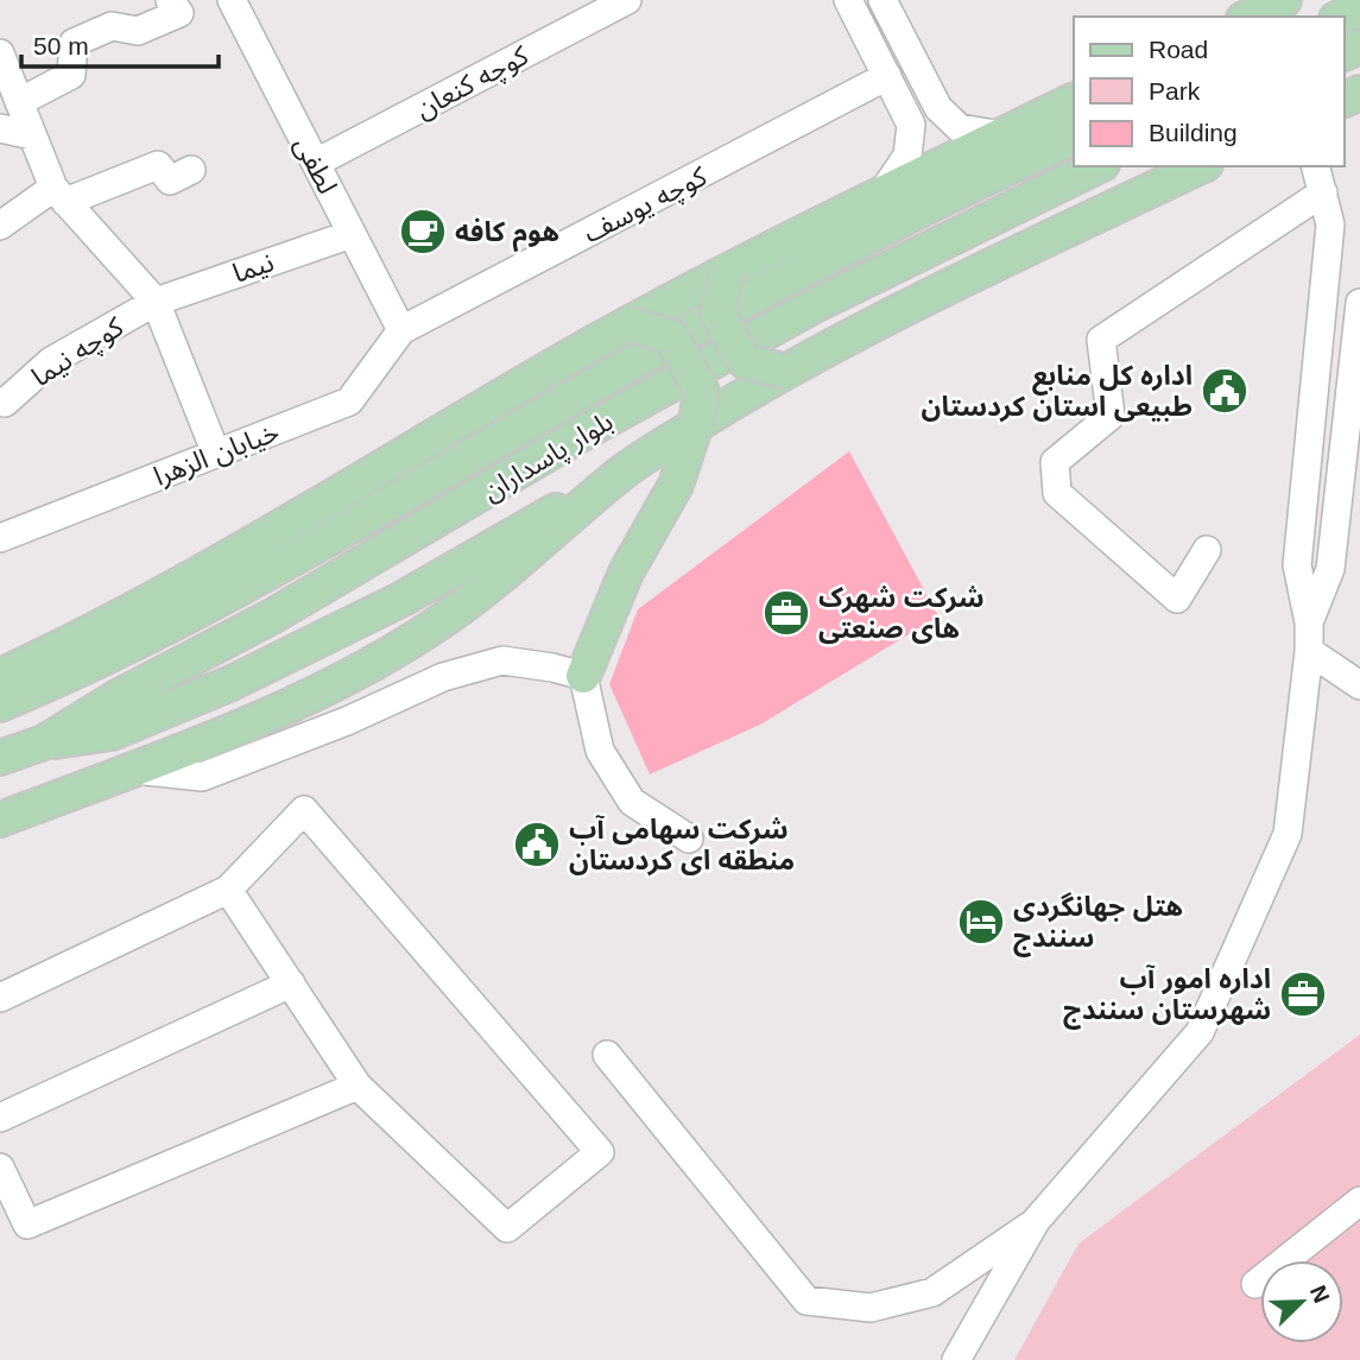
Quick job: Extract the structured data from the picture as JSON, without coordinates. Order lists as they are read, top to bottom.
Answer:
{
  "streets": {
    "main road": ["بلوار پاسداران"],
    "street": [
      "کوچه کنعان",
      "لطفی",
      "کوچه یوسف",
      "نیما",
      "کوچه نیما",
      "خیابان الزهرا"
    ]
  },
  "crossings": [
    ["کوچه کنعان", "لطفی"],
    ["لطفی", "کوچه یوسف"],
    ["لطفی", "نیما"],
    ["لطفی", "خیابان الزهرا"],
    ["کوچه یوسف", "خیابان الزهرا"],
    ["نیما", "کوچه نیما"]
  ],
  "places": {
    "cafe": ["هوم کافه"],
    "public building": ["اداره کل منابع طبیعی استان کردستان", "شرکت سهامی آب منطقه ای کردستان"],
    "office": ["شرکت شهرک های صنعتی", "اداره امور آب شهرستان سنندج"],
    "hotel": ["هتل جهانگردی سنندج"]
  },
  "legend": ["Road", "Park", "Building"],
  "scale_bar": "50 m",
  "north": "top right"
}
